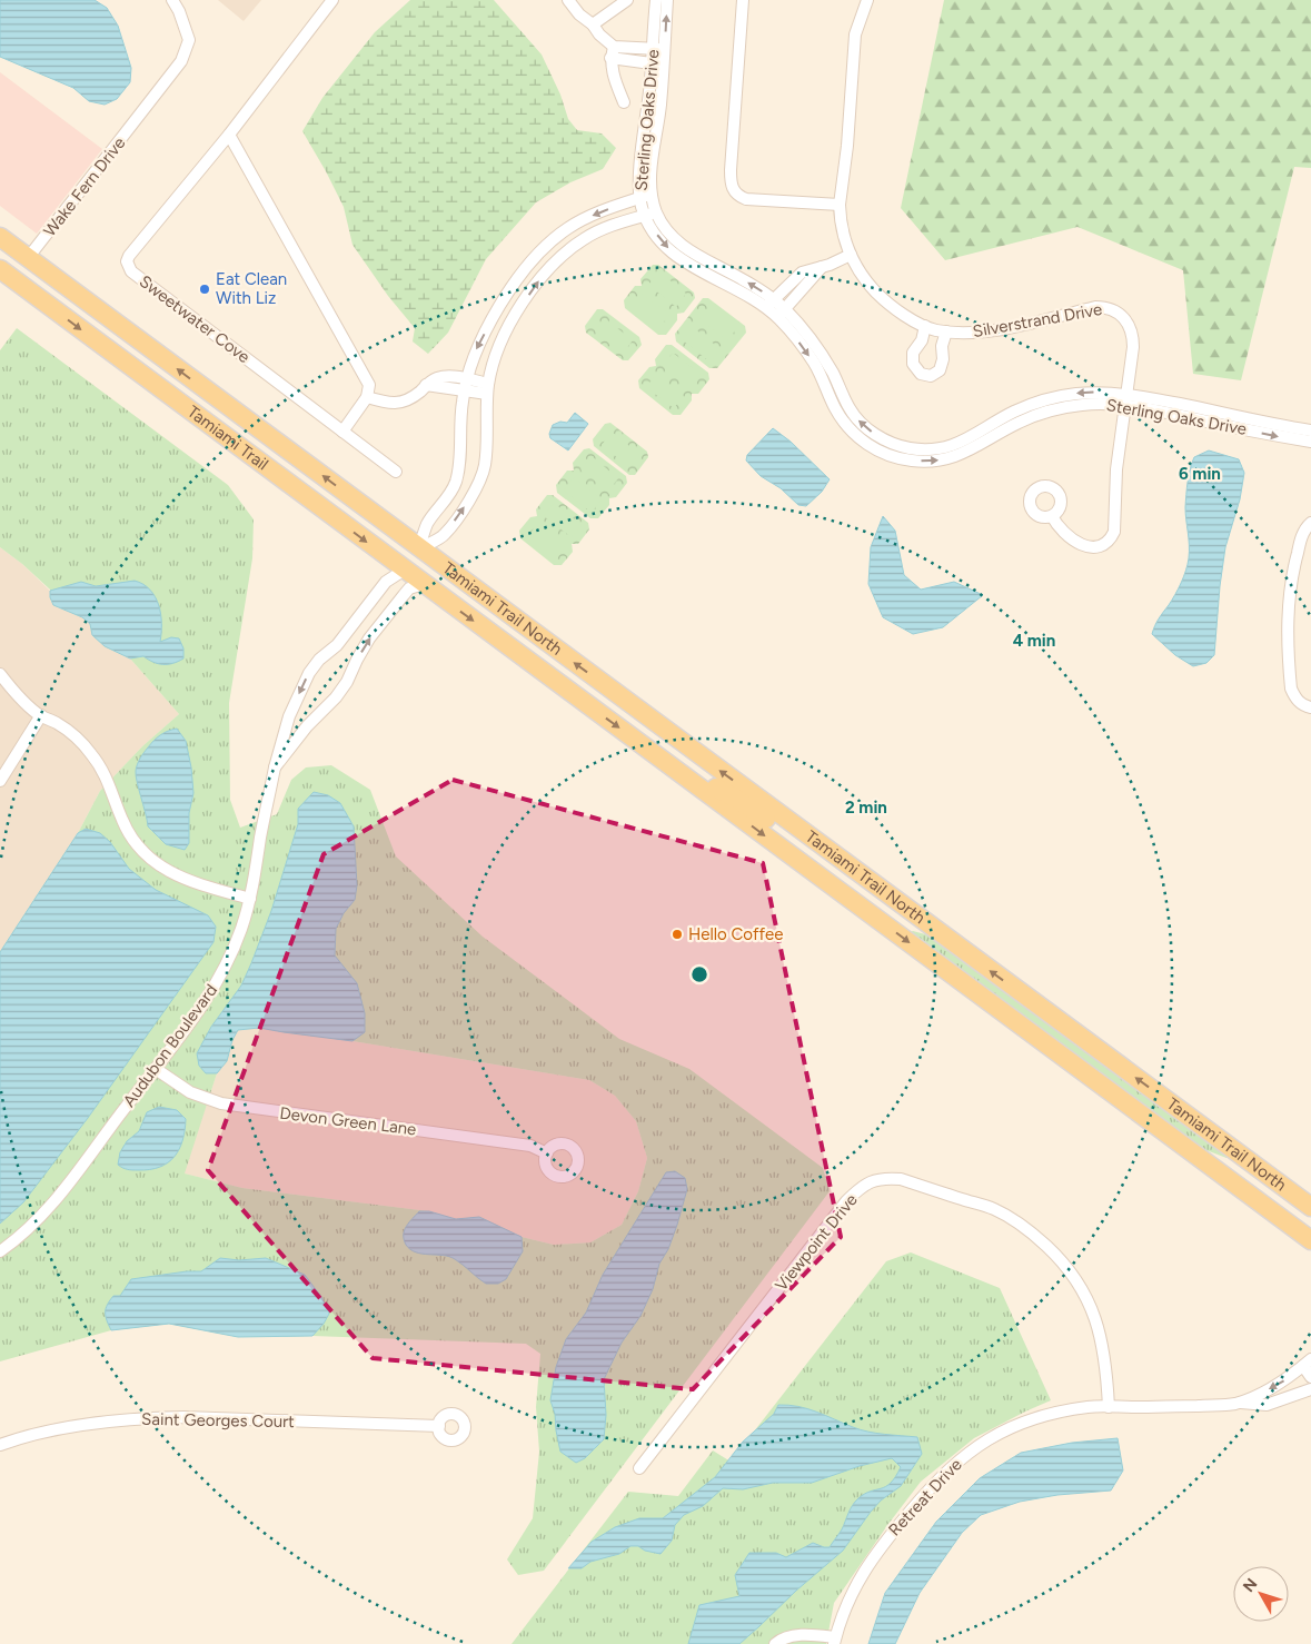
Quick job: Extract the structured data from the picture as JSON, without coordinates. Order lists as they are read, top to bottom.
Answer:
{
  "streets": {
    "main road": ["Tamiami Trail", "Tamiami Trail North"],
    "street": [
      "Sterling Oaks Drive",
      "Wake Fern Drive",
      "Sweetwater Cove",
      "Silverstrand Drive",
      "Audubon Boulevard",
      "Devon Green Lane",
      "Viewpoint Drive",
      "Saint Georges Court",
      "Retreat Drive"
    ]
  },
  "crossings": [
    ["Sterling Oaks Drive", "Silverstrand Drive"],
    ["Wake Fern Drive", "Tamiami Trail"],
    ["Tamiami Trail", "Tamiami Trail North"],
    ["Tamiami Trail", "Audubon Boulevard"],
    ["Tamiami Trail North", "Audubon Boulevard"],
    ["Audubon Boulevard", "Devon Green Lane"],
    ["Viewpoint Drive", "Retreat Drive"]
  ],
  "places": ["Eat Clean With Liz", "Hello Coffee"],
  "north": "top left",
  "rings": ["6 min", "4 min", "2 min"]
}
